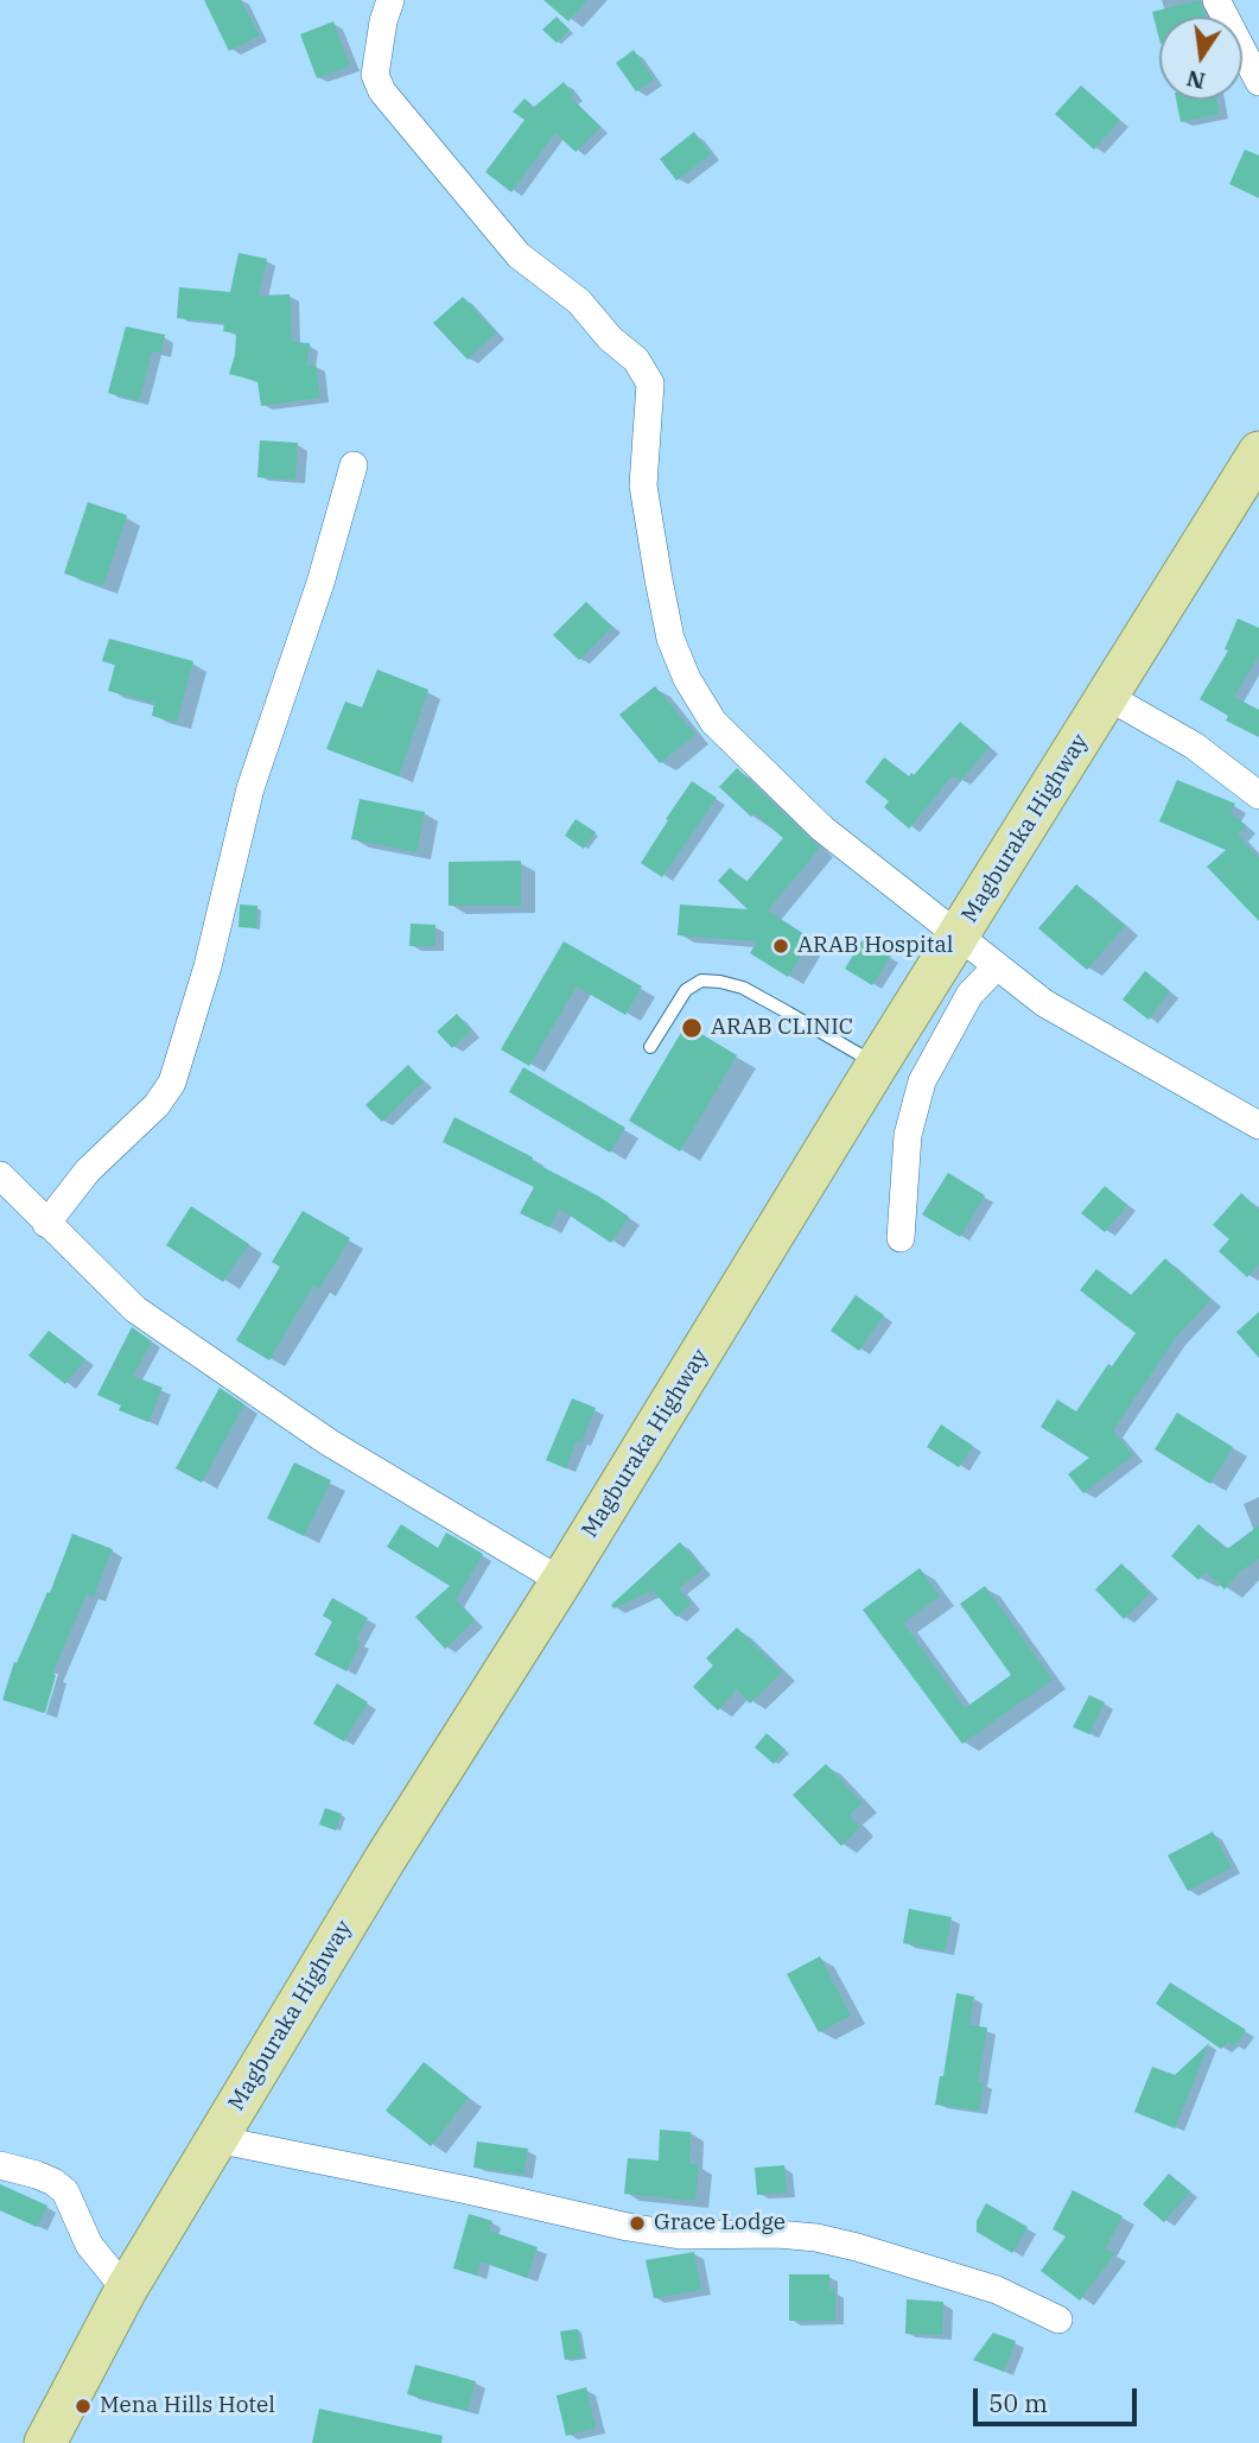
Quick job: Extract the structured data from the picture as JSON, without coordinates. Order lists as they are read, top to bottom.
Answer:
{
  "streets": {
    "main road": ["Magburaka Highway"]
  },
  "places": [
    "ARAB Hospital",
    "ARAB CLINIC",
    "Grace Lodge",
    "Mena Hills Hotel"
  ],
  "scale_bar": "50 m",
  "north": "bottom"
}
